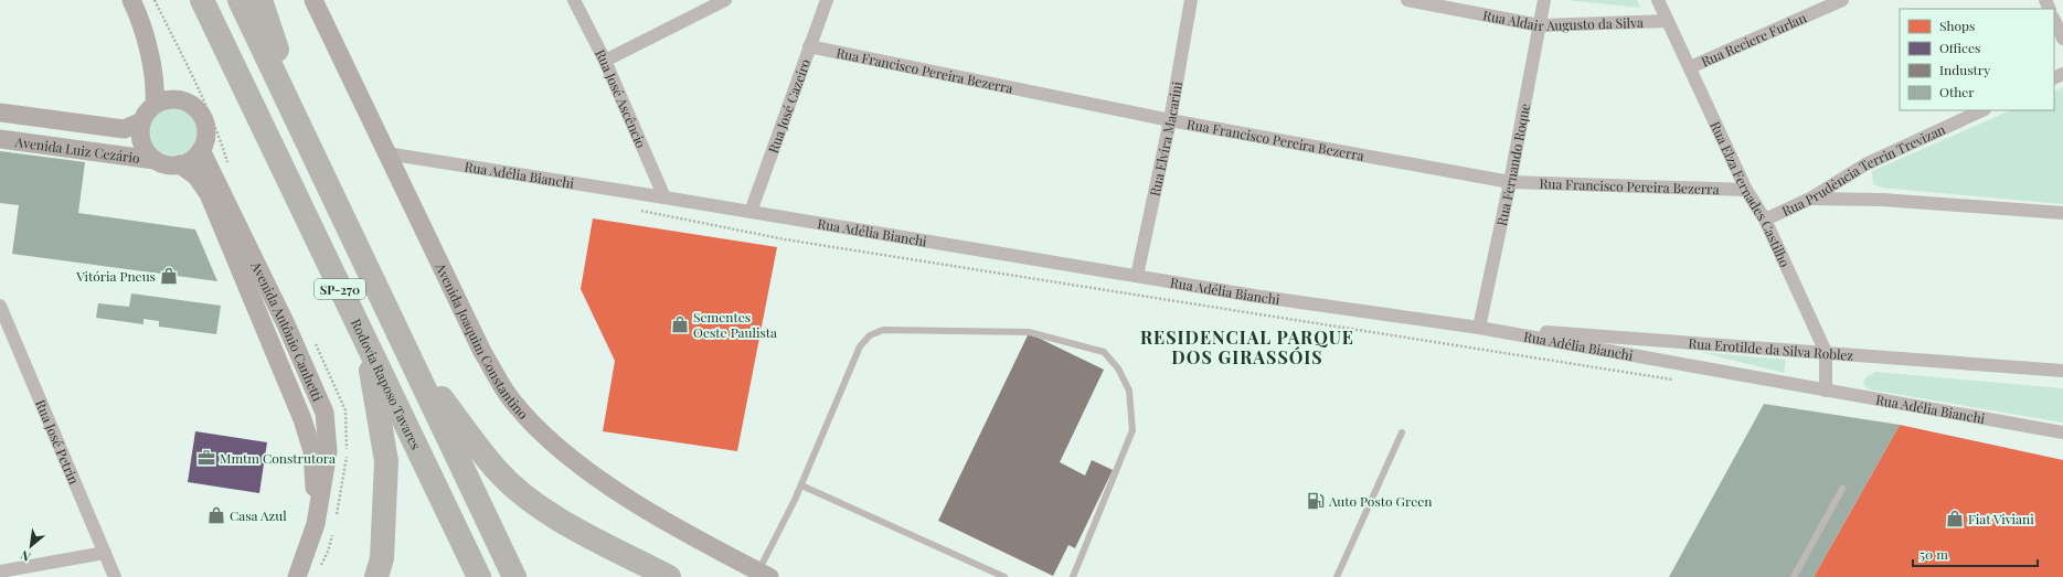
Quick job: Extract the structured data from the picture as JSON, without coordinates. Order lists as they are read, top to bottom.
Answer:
{
  "streets": {
    "highway": ["SP-270", "Rodovia Raposo Tavares"],
    "street": [
      "Rua Aldair Augusto da Silva",
      "Rua Reciere Furlan",
      "Rua Francisco Pereira Bezerra",
      "Rua José Ascêncio",
      "Rua José Cazeiro",
      "Rua Elvira Macarini",
      "Avenida Luiz Cezário",
      "Rua Fernando Roque",
      "Rua Prudência Terrin Trevizan",
      "Rua Adélia Bianchi",
      "Rua Elza Fernades Castilho",
      "Avenida Antônio Canhetti",
      "Avenida Joaquim Constantino",
      "Rua Erotilde da Silva Roblez",
      "Rua José Petrin"
    ]
  },
  "crossings": [
    ["Rua Aldair Augusto da Silva", "Rua Fernando Roque"],
    ["Rua Aldair Augusto da Silva", "Rua Elza Fernades Castilho"],
    ["Rua Reciere Furlan", "Rua Elza Fernades Castilho"],
    ["Rua Francisco Pereira Bezerra", "Rua José Cazeiro"],
    ["Rua Francisco Pereira Bezerra", "Rua Elvira Macarini"],
    ["Rua Francisco Pereira Bezerra", "Rua Fernando Roque"],
    ["Rua Francisco Pereira Bezerra", "Rua Elza Fernades Castilho"],
    ["Rua José Ascêncio", "Rua Adélia Bianchi"],
    ["Rua José Cazeiro", "Rua Adélia Bianchi"],
    ["Rua Elvira Macarini", "Rua Adélia Bianchi"],
    ["Avenida Luiz Cezário", "Avenida Antônio Canhetti"],
    ["Rua Fernando Roque", "Rua Adélia Bianchi"],
    ["Rua Fernando Roque", "Rua Erotilde da Silva Roblez"],
    ["Rua Prudência Terrin Trevizan", "Rua Elza Fernades Castilho"],
    ["Rua Adélia Bianchi", "Rua Elza Fernades Castilho"],
    ["Rua Adélia Bianchi", "Avenida Joaquim Constantino"],
    ["Rua Adélia Bianchi", "Rua Erotilde da Silva Roblez"],
    ["Rua Elza Fernades Castilho", "Rua Erotilde da Silva Roblez"]
  ],
  "districts": ["RESIDENCIAL PARQUE DOS GIRASSÓIS"],
  "places": {
    "shop": [
      "Vitória Pneus",
      "Sementes Oeste Paulista",
      "Casa Azul",
      "Fiat Viviani"
    ],
    "office": ["Mmtm Construtora"],
    "fuel station": ["Auto Posto Green"]
  },
  "legend": [
    "Shops",
    "Offices",
    "Industry",
    "Other"
  ],
  "scale_bar": "50 m",
  "north": "bottom left"
}
